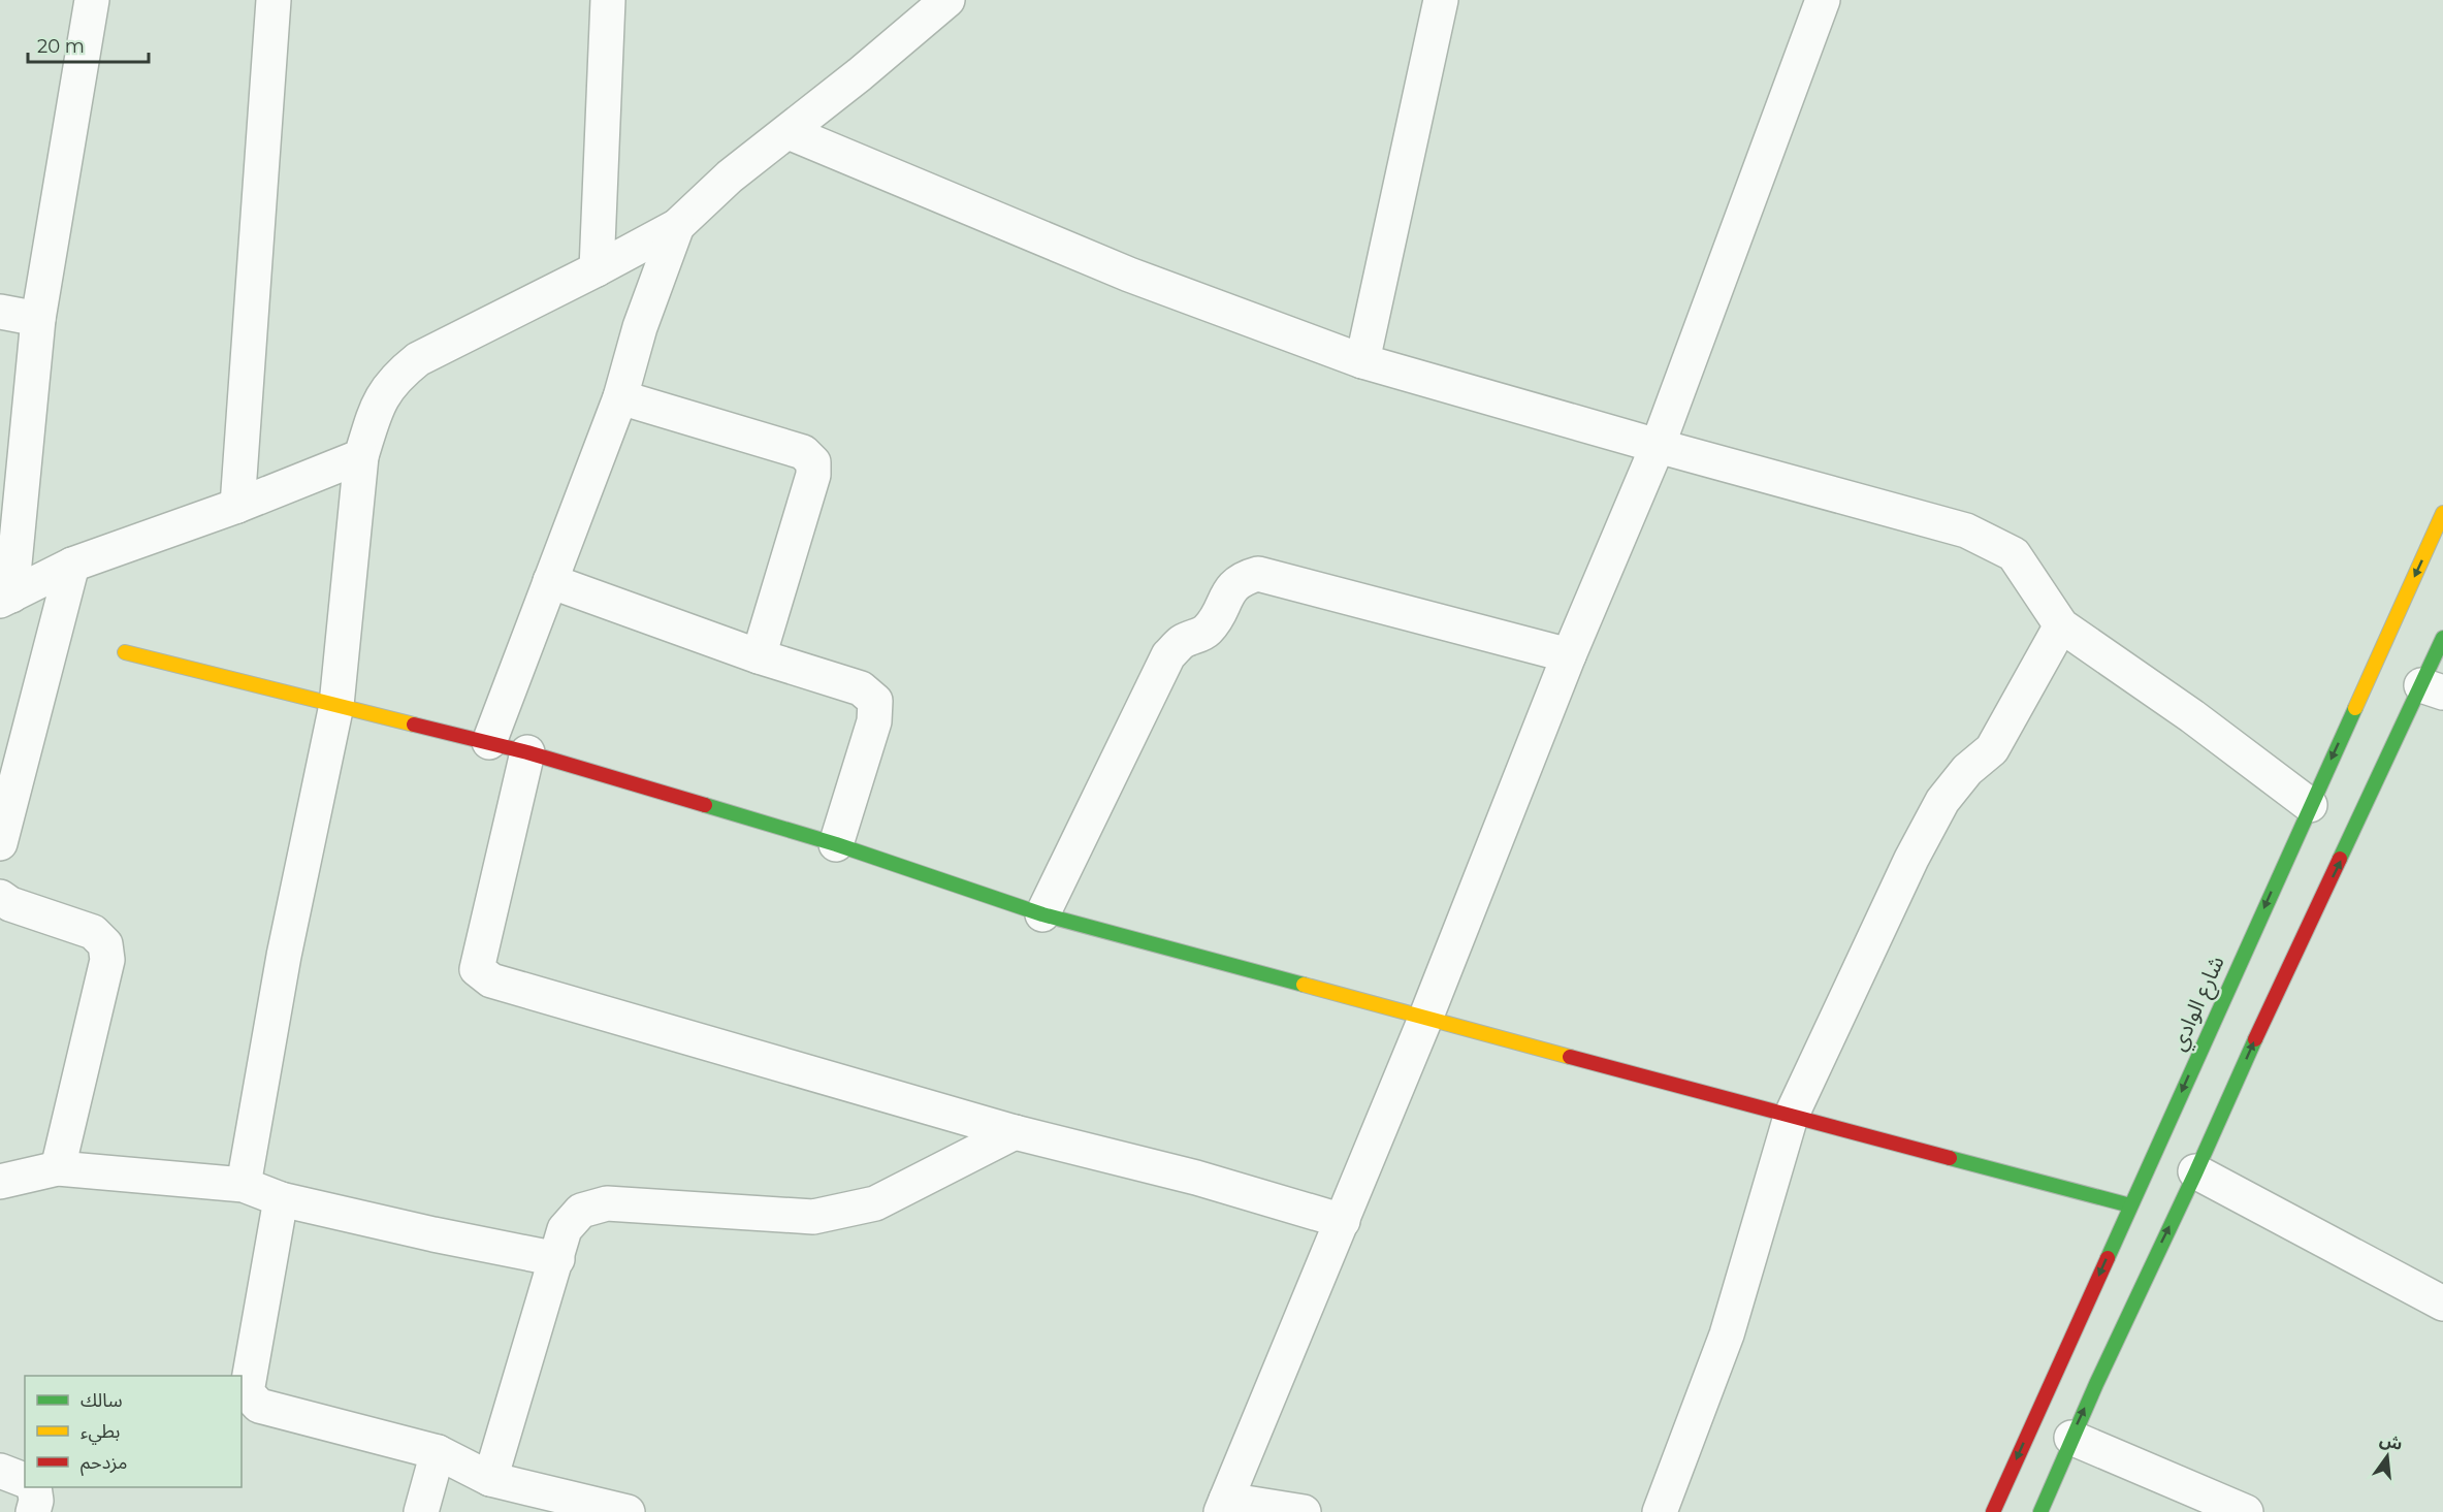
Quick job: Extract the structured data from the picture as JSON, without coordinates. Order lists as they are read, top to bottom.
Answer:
{
  "streets": {
    "street": ["شارع الوادي"]
  },
  "legend": ["سالك", "بطيء", "مزدحم"],
  "scale_bar": "20 m",
  "north": "top"
}
